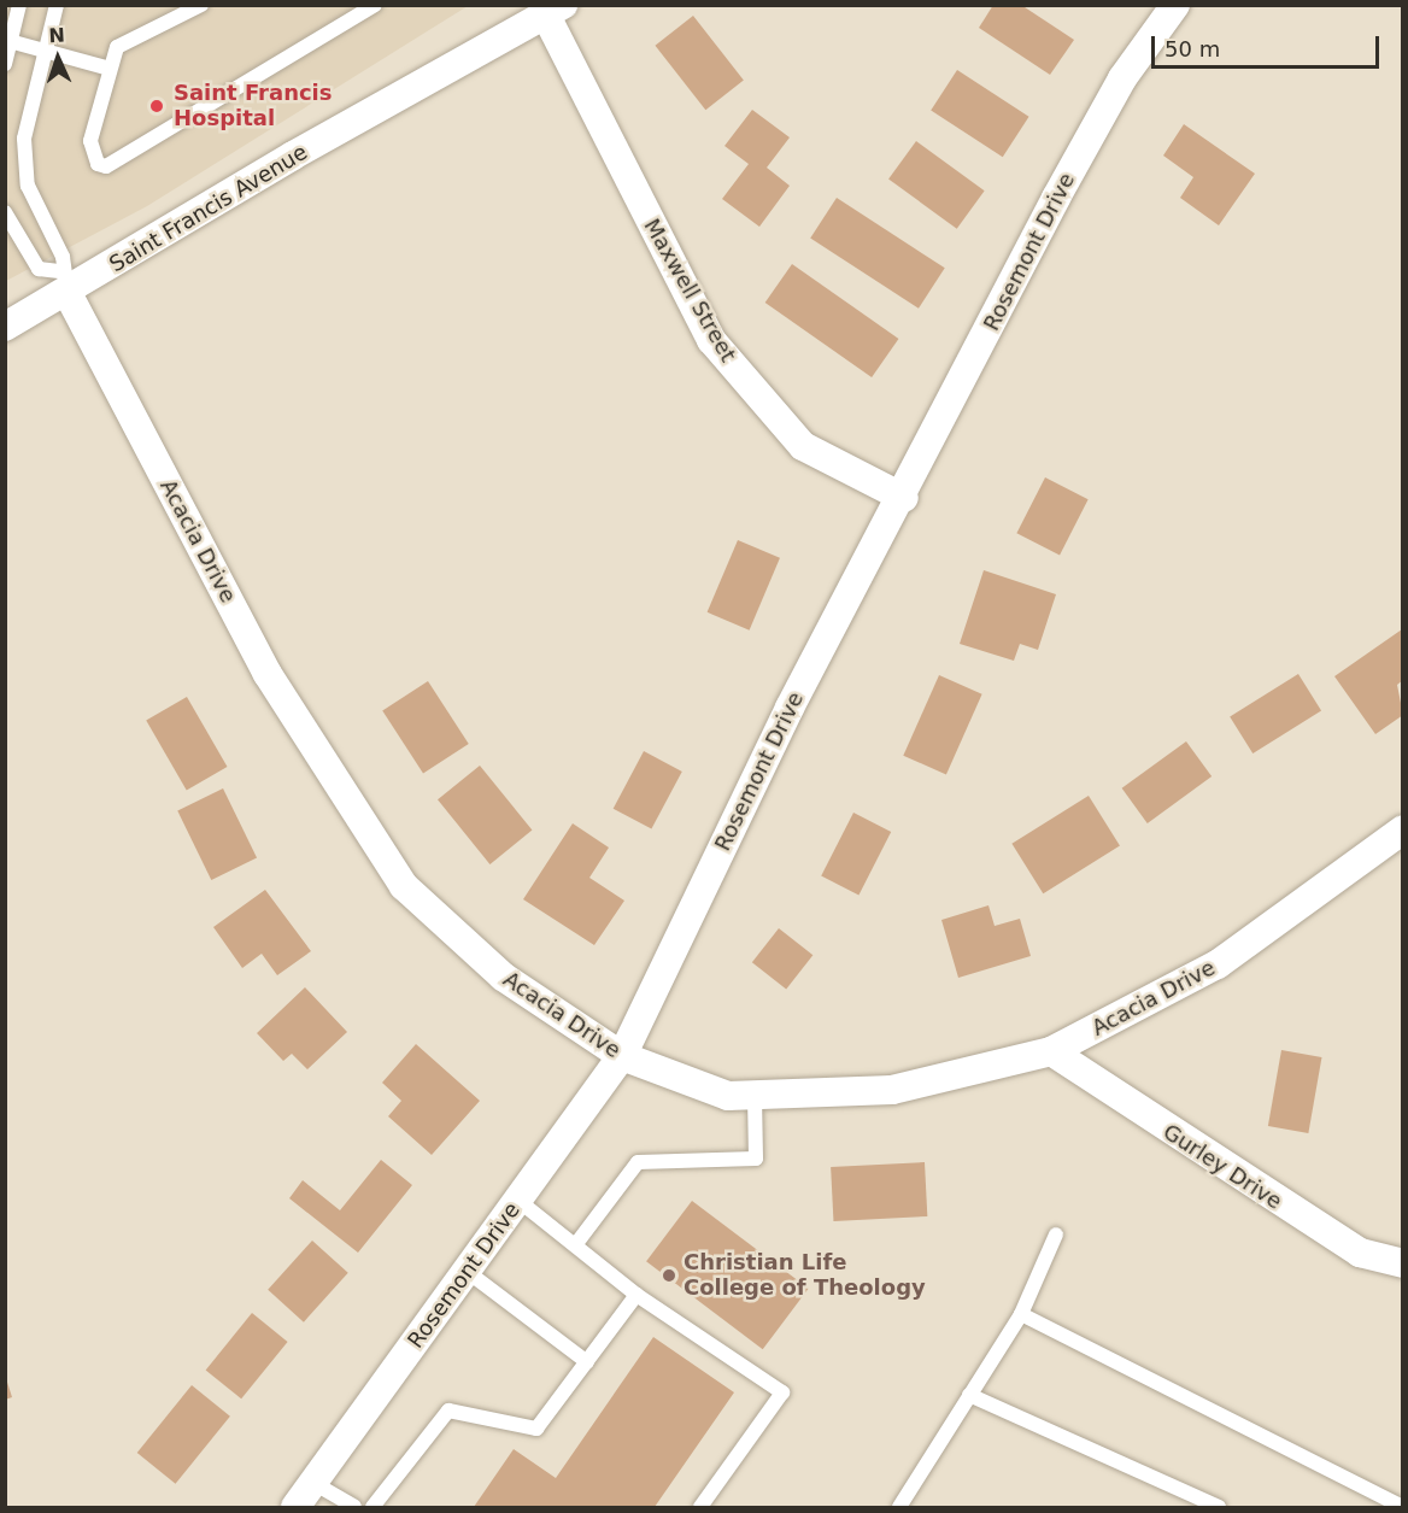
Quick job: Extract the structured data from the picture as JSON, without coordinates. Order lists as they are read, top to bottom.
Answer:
{
  "streets": {
    "street": [
      "Saint Francis Avenue",
      "Rosemont Drive",
      "Maxwell Street",
      "Acacia Drive",
      "Gurley Drive"
    ]
  },
  "crossings": [
    ["Saint Francis Avenue", "Maxwell Street"],
    ["Saint Francis Avenue", "Acacia Drive"],
    ["Rosemont Drive", "Maxwell Street"],
    ["Rosemont Drive", "Acacia Drive"],
    ["Acacia Drive", "Gurley Drive"]
  ],
  "places": ["Saint Francis Hospital", "Christian Life College of Theology"],
  "scale_bar": "50 m",
  "north": "top"
}
